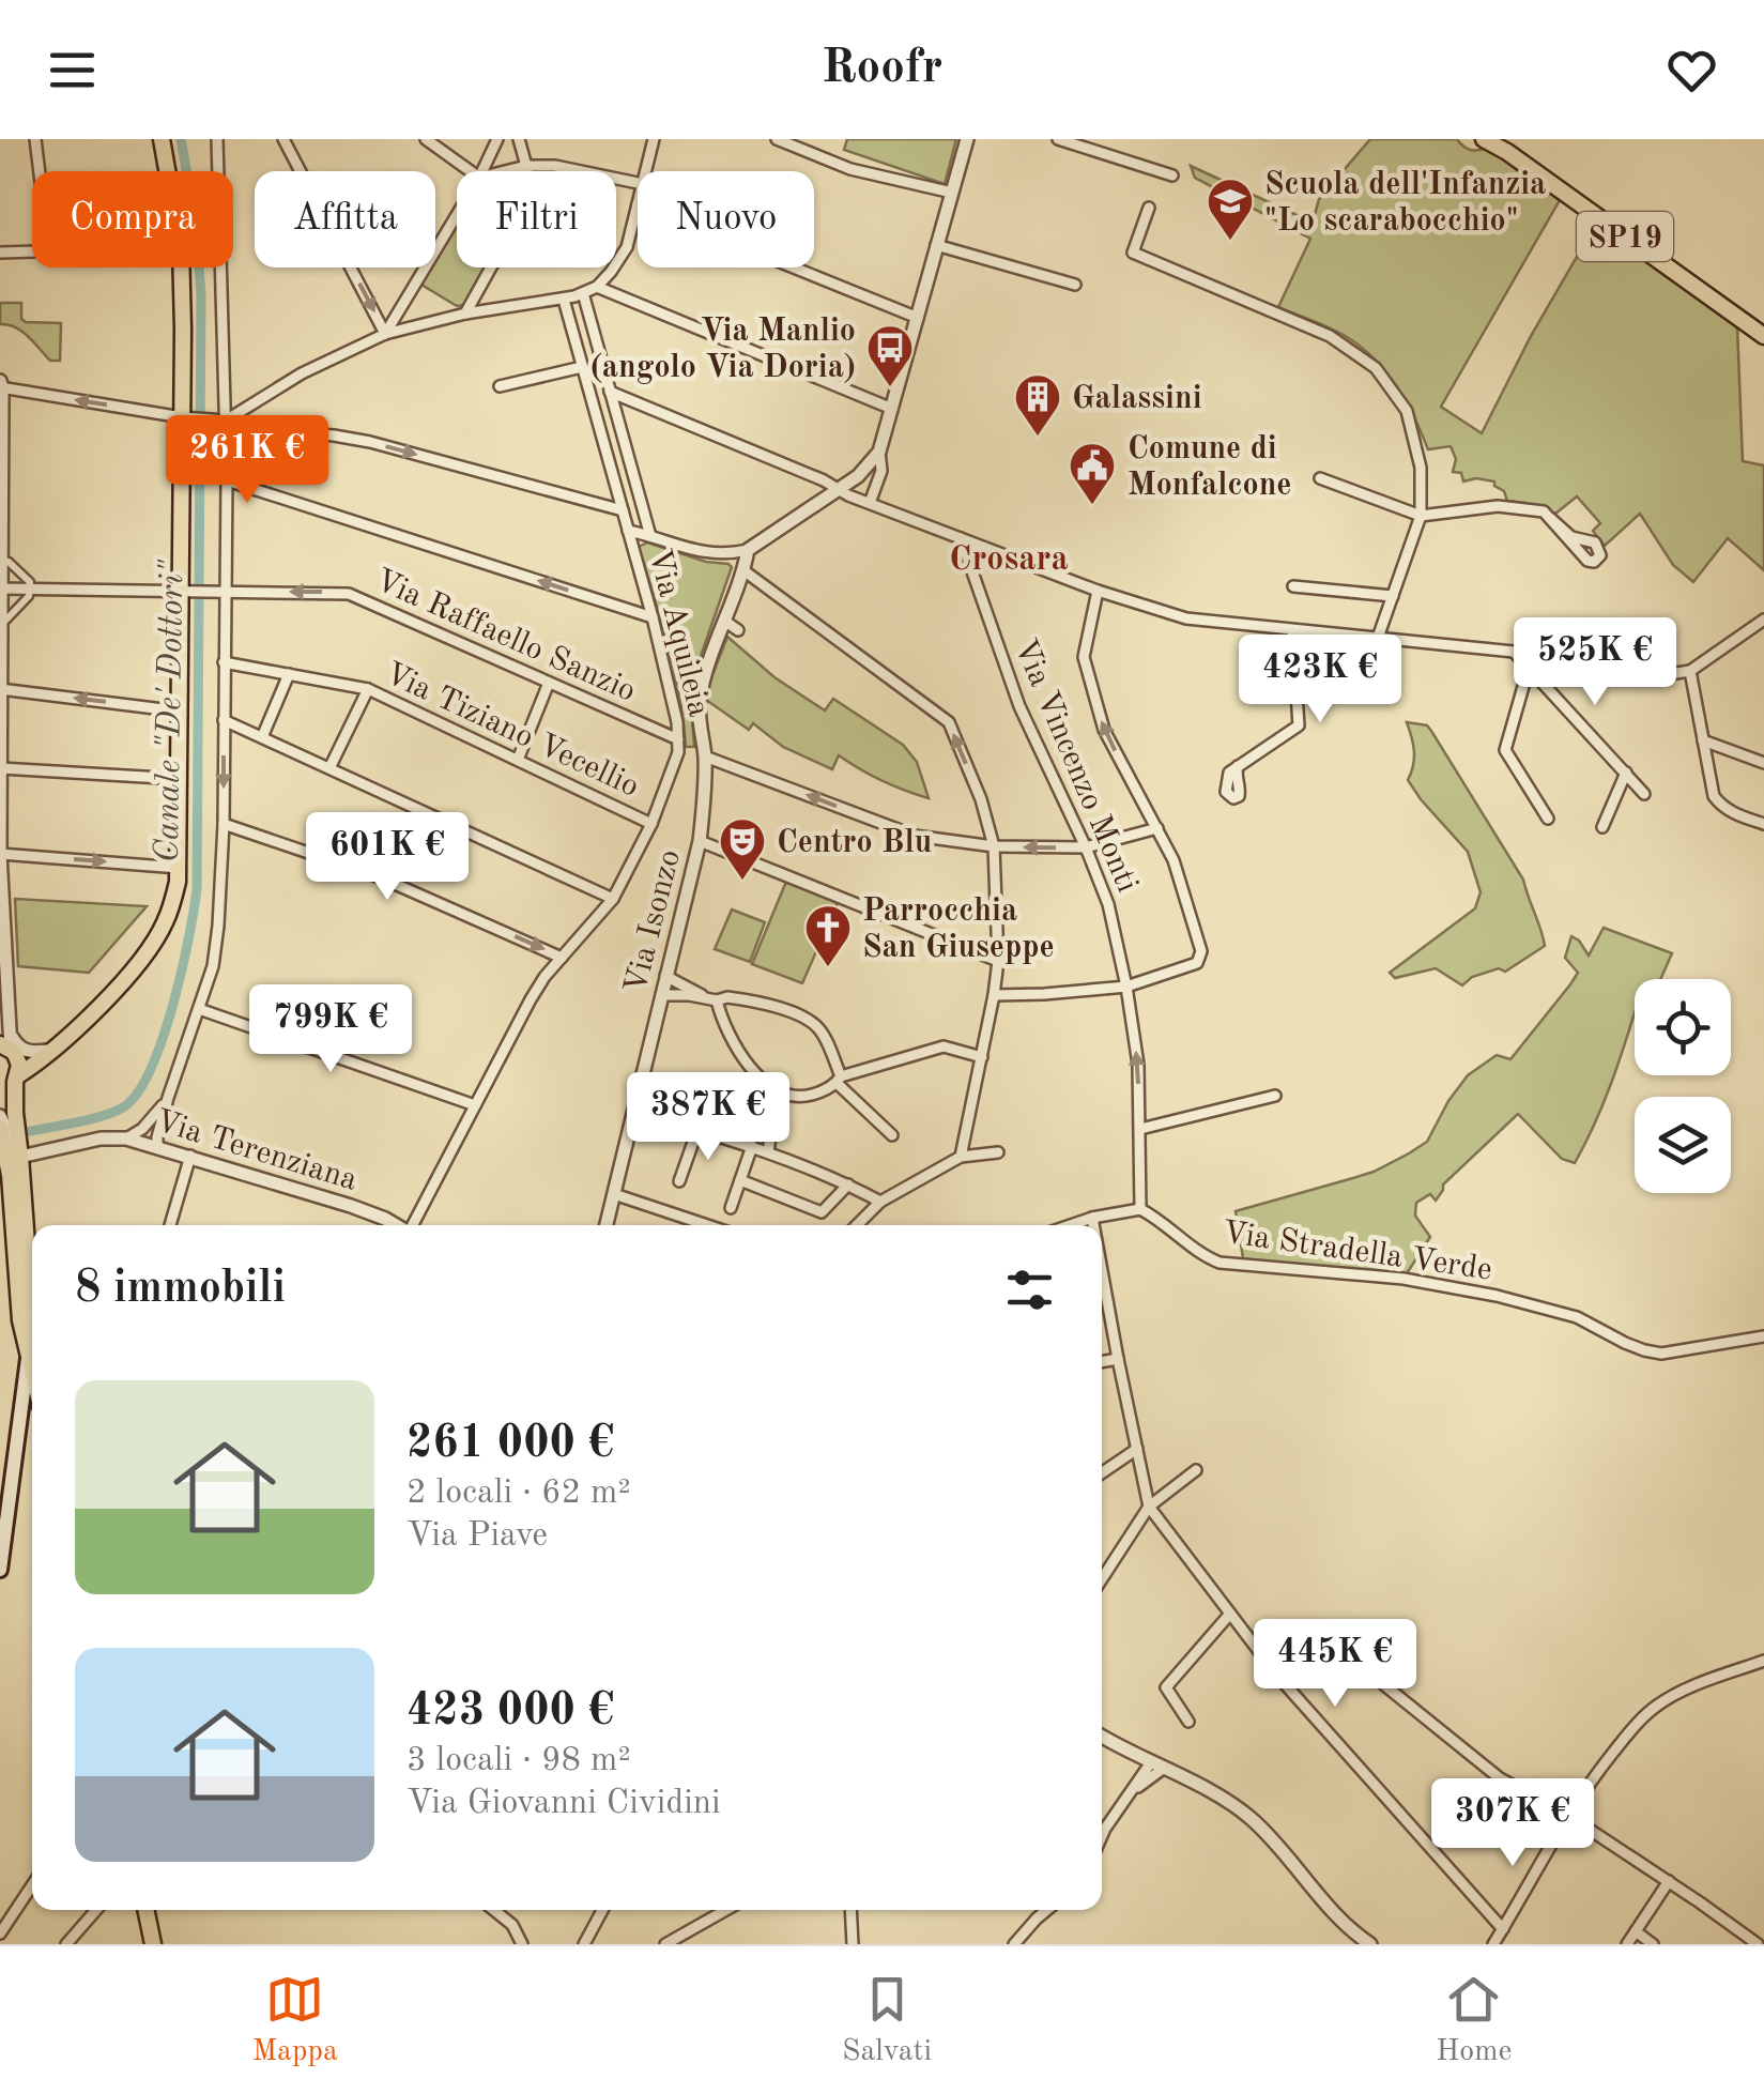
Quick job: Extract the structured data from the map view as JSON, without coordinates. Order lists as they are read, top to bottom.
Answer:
{
  "streets": {
    "main road": ["SP19"],
    "street": [
      "Via Aquileia",
      "Via Raffaello Sanzio",
      "Via Tiziano Vecellio",
      "Via Vincenzo Monti",
      "Via Isonzo",
      "Via Terenziana",
      "Via Stradella Verde"
    ]
  },
  "crossings": [
    ["Via Aquileia", "Via Raffaello Sanzio"],
    ["Via Aquileia", "Via Tiziano Vecellio"],
    ["Via Vincenzo Monti", "Via Stradella Verde"]
  ],
  "districts": ["Crosara"],
  "water": ["Canale \"De' Dottori\""],
  "places": {
    "school or university": ["Scuola dell'Infanzia \"Lo scarabocchio\""],
    "bus stop": ["Via Manlio (angolo Via Doria)"],
    "building": ["Galassini"],
    "public building": ["Comune di Monfalcone"],
    "theatre": ["Centro Blu"],
    "church": ["Parrocchia San Giuseppe"]
  },
  "page": {
    "header": "Roofr",
    "chip": [
      "Compra",
      "Affitta",
      "Filtri",
      "Nuovo"
    ],
    "price": [
      "261K €",
      "525K €",
      "423K €",
      "601K €",
      "799K €",
      "387K €",
      "445K €",
      "307K €"
    ],
    "heading": "8 immobili",
    "list": [
      {
        "name": "261 000 €",
        "note": "2 locali · 62 m² · Via Piave"
      },
      {
        "name": "423 000 €",
        "note": "3 locali · 98 m² · Via Giovanni Cividini"
      }
    ],
    "tabs": ["Mappa", "Salvati", "Home"]
  }
}
